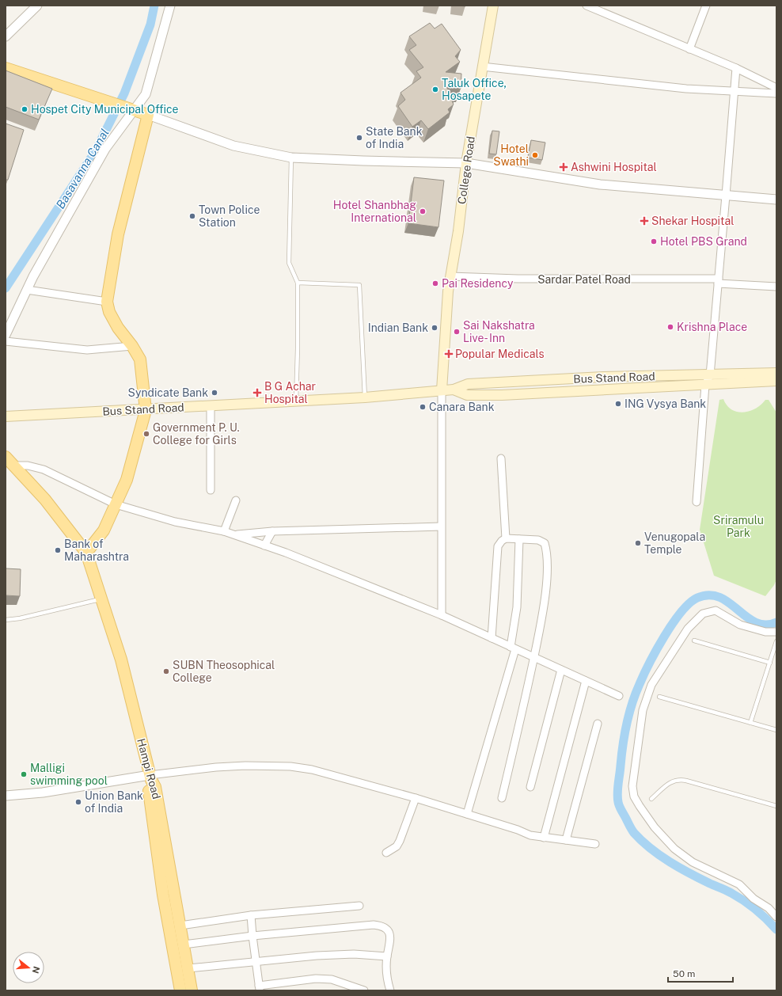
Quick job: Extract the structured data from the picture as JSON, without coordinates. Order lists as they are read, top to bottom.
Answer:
{
  "streets": {
    "main road": ["College Road", "Bus Stand Road", "Hampi Road"],
    "street": ["Sardar Patel Road"]
  },
  "crossings": [
    ["College Road", "Sardar Patel Road"],
    ["College Road", "Bus Stand Road"]
  ],
  "water": ["Basavanna Canal"],
  "parks": ["Sriramulu Park"],
  "places": {
    "other": [
      "Taluk Office, Hosapete",
      "Hospet City Municipal Office",
      "State Bank of India",
      "Hotel Swathi",
      "Hotel Shanbhag International",
      "Town Police Station",
      "Hotel PBS Grand",
      "Pai Residency",
      "Krishna Place",
      "Indian Bank",
      "Sai Nakshatra Live- Inn",
      "Syndicate Bank",
      "ING Vysya Bank",
      "Canara Bank",
      "Government P. U. College for Girls",
      "Venugopala Temple",
      "Bank of Maharashtra",
      "SUBN Theosophical College",
      "Malligi swimming pool",
      "Union Bank of India"
    ],
    "health": [
      "Ashwini Hospital",
      "Shekar Hospital",
      "Popular Medicals",
      "B G Achar Hospital"
    ]
  },
  "scale_bar": "50 m",
  "north": "right"
}
